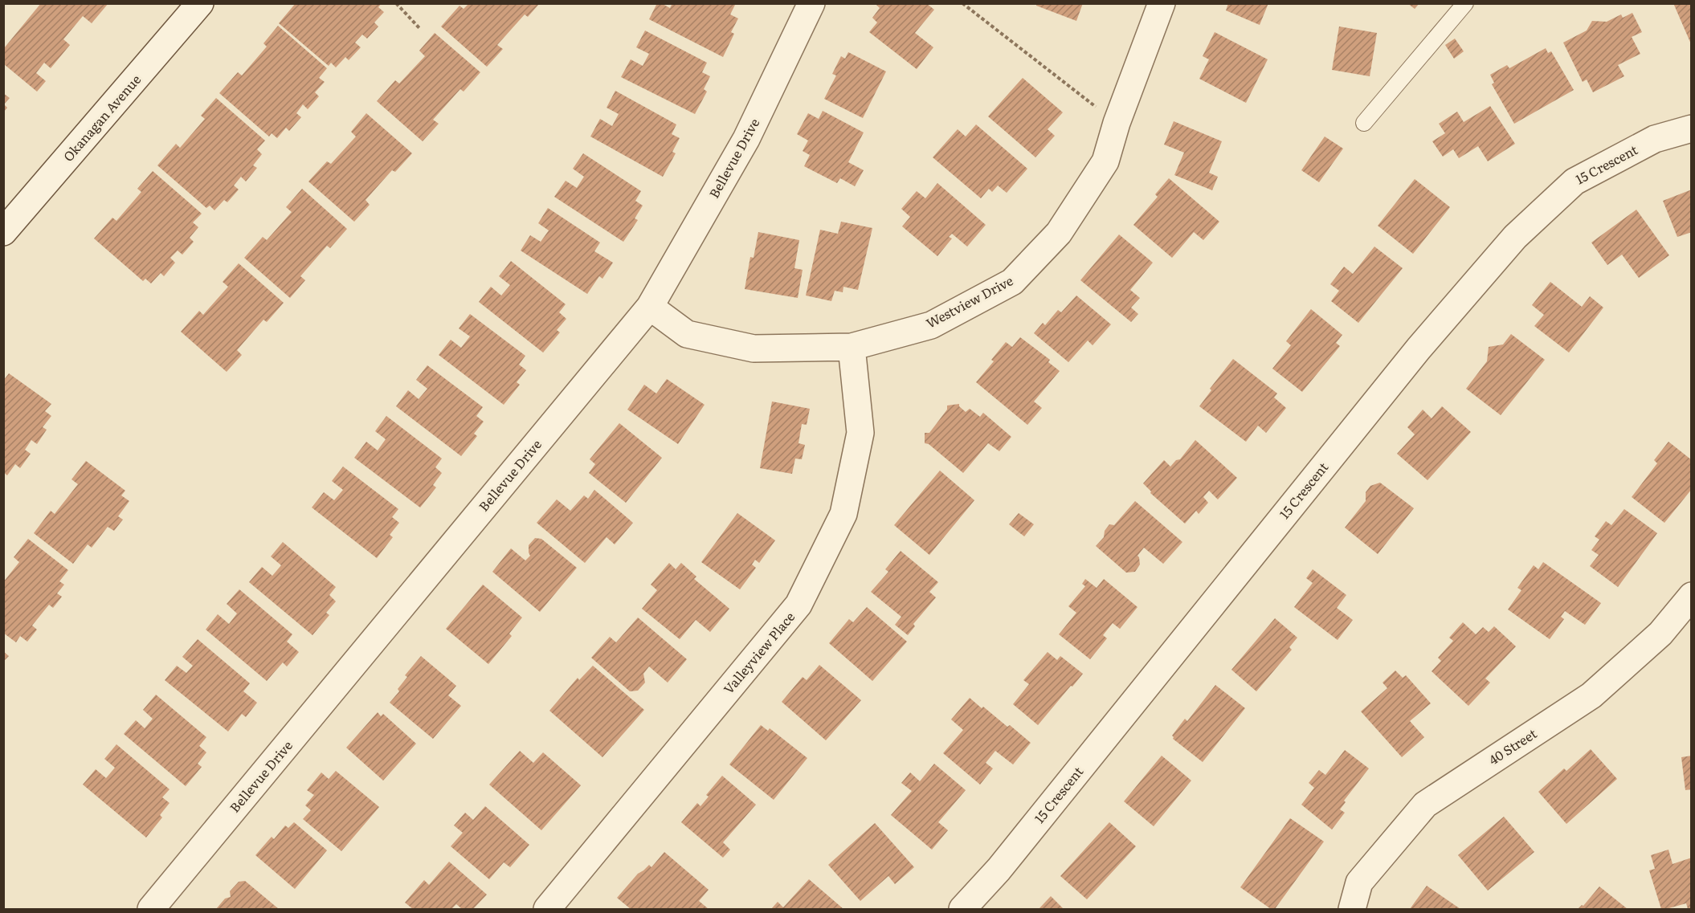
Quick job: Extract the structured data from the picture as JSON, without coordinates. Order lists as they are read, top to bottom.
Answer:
{
  "streets": {
    "street": [
      "Okanagan Avenue",
      "Bellevue Drive",
      "15 Crescent",
      "Westview Drive",
      "Valleyview Place",
      "40 Street"
    ]
  },
  "crossings": [
    ["Bellevue Drive", "Westview Drive"],
    ["Westview Drive", "Valleyview Place"]
  ]
}
